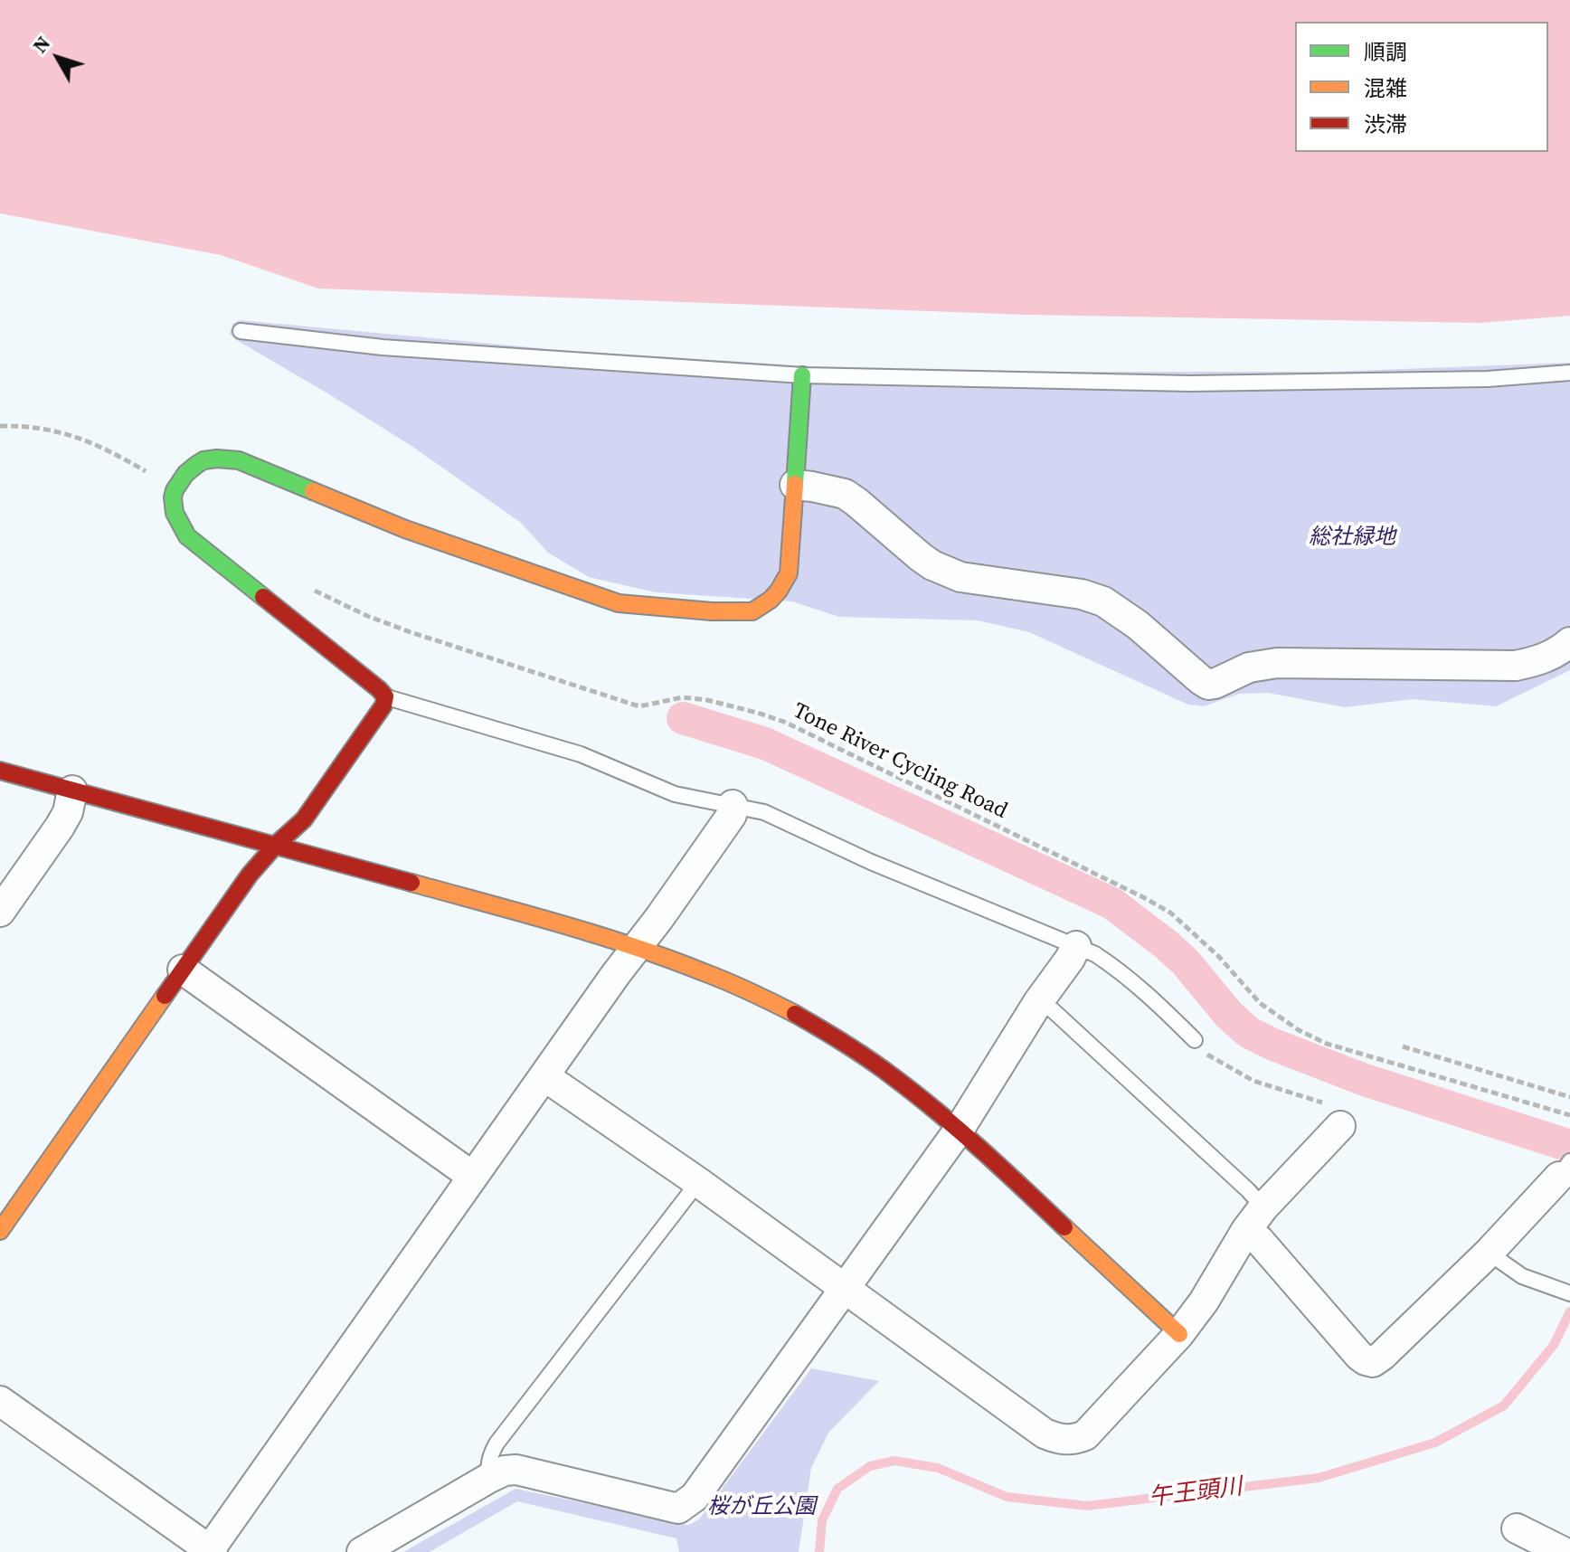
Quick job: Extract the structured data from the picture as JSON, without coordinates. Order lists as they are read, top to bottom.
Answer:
{
  "streets": {
    "path": ["Tone River Cycling Road"]
  },
  "water": ["午王頭川"],
  "parks": ["総社緑地", "桜が丘公園"],
  "legend": ["順調", "混雑", "渋滞"],
  "north": "top left"
}
